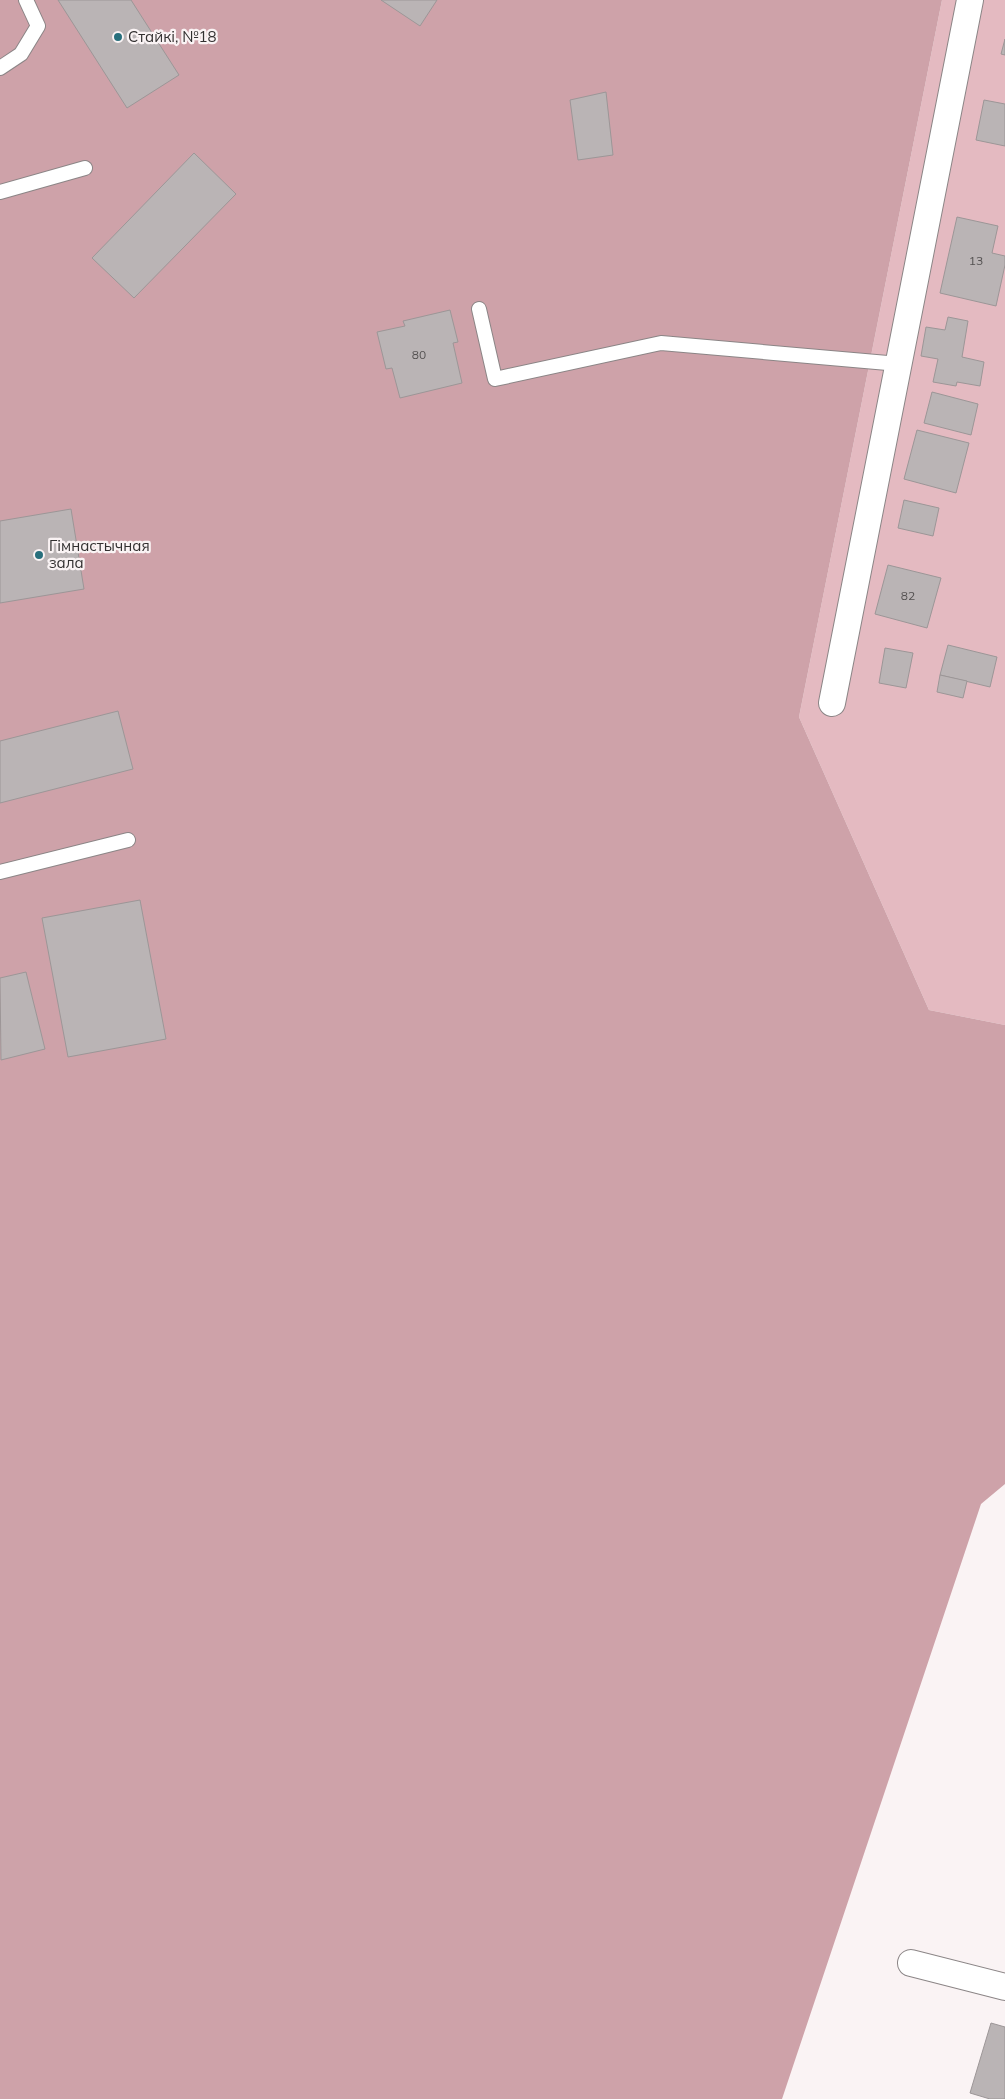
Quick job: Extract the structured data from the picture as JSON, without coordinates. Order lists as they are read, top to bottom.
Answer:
{
  "places": ["Стайкі, №18", "Гімнастычная зала"],
  "house_numbers": ["13", "80", "82"]
}
